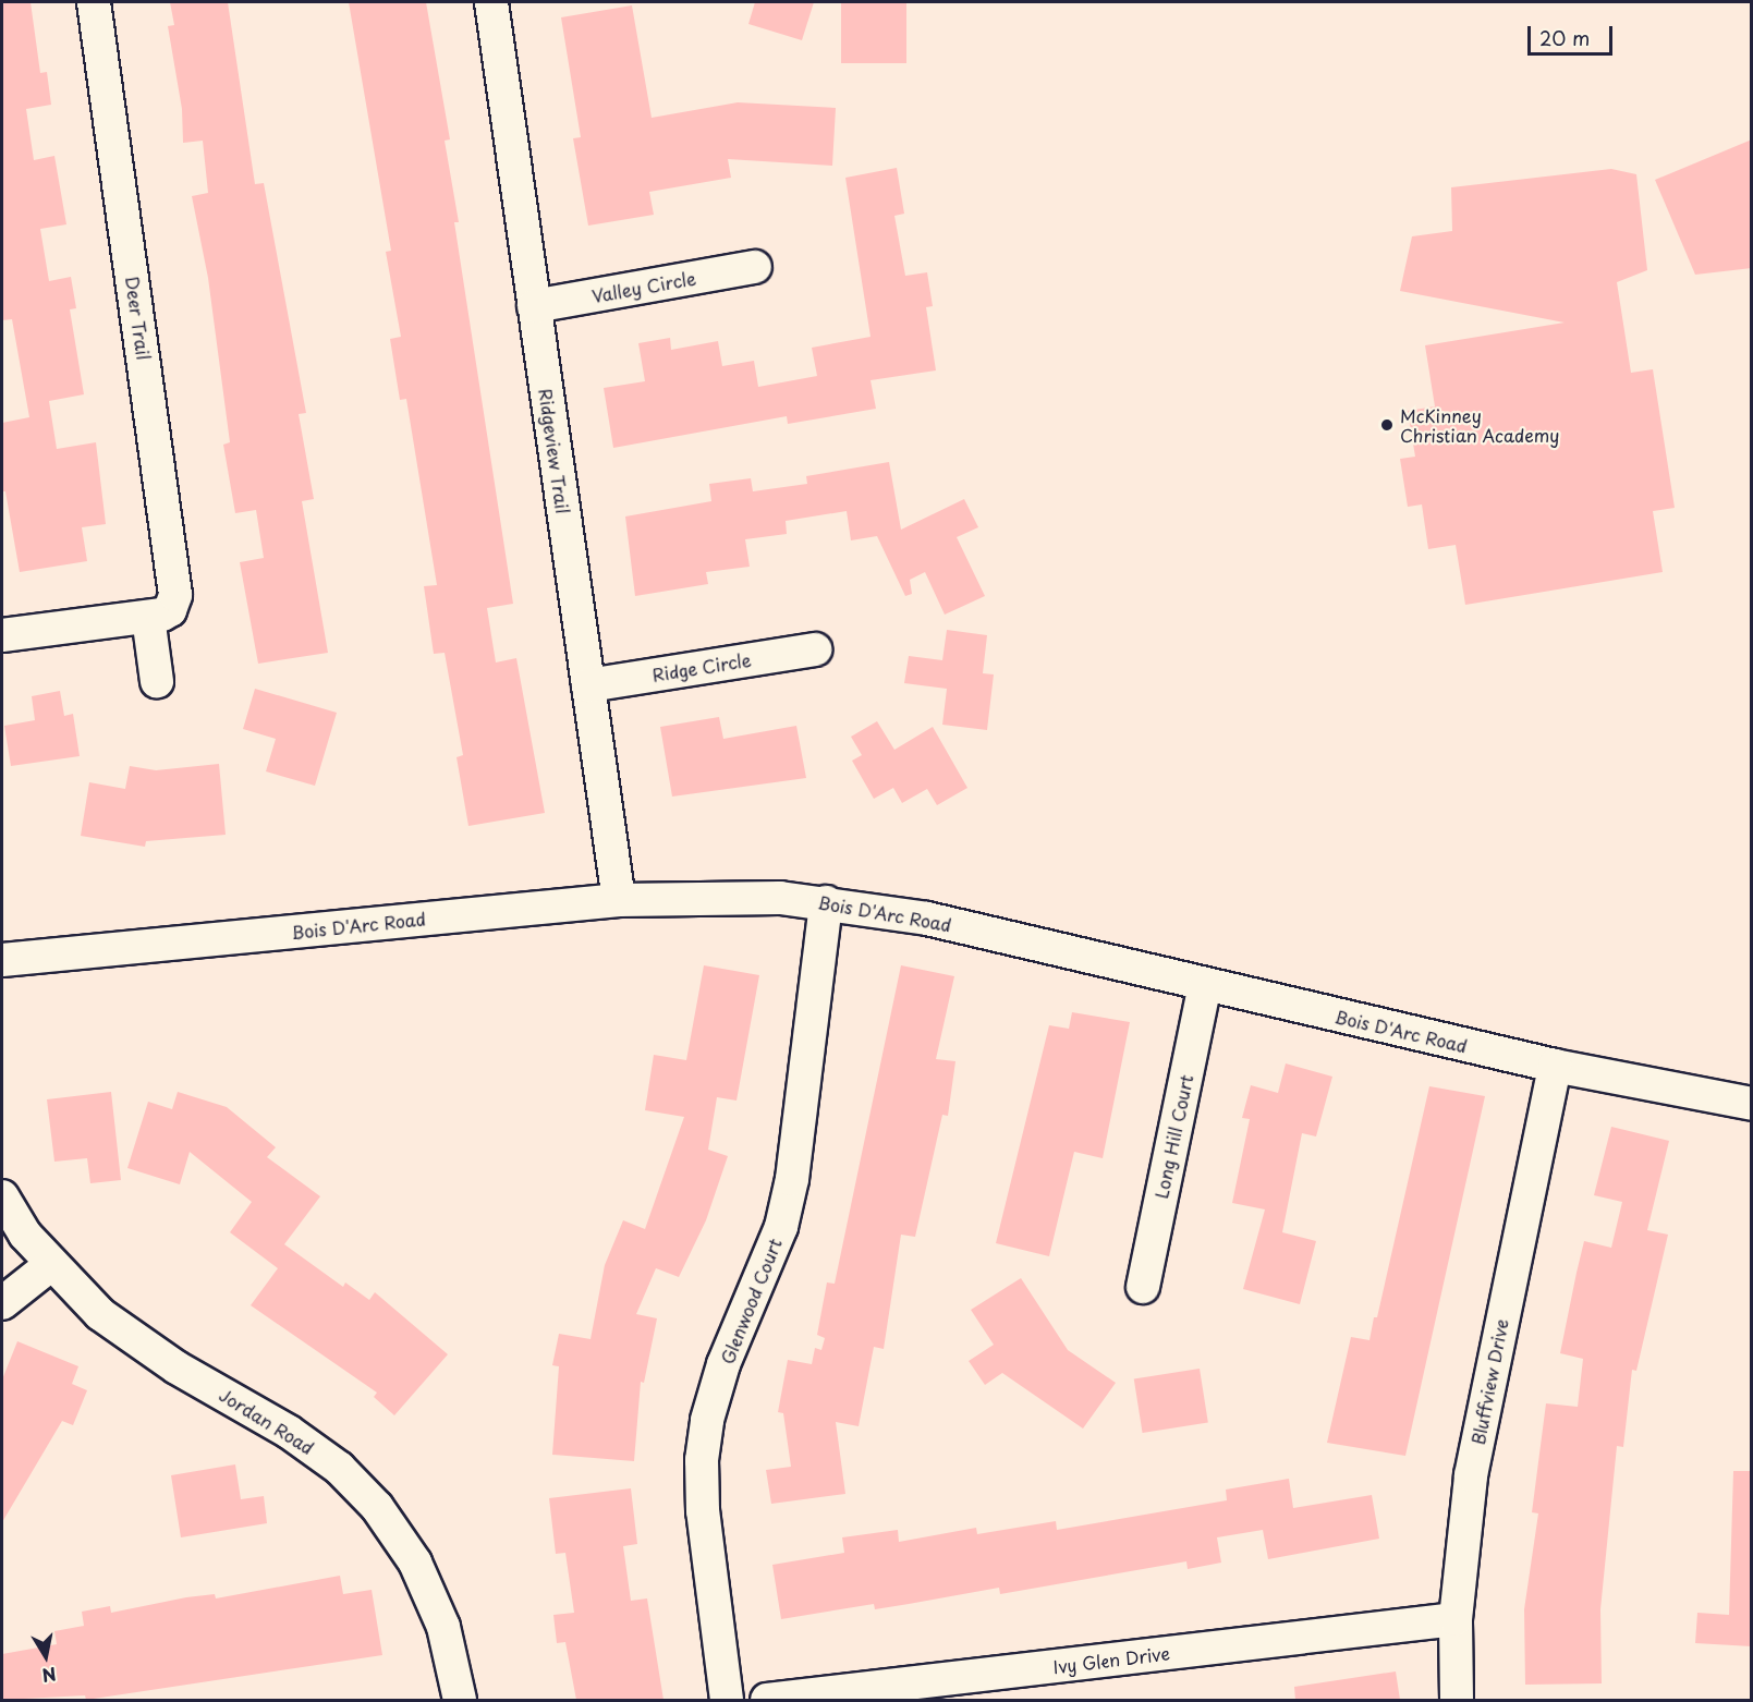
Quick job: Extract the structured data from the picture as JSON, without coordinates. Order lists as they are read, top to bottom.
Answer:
{
  "streets": {
    "street": [
      "Valley Circle",
      "Deer Trail",
      "Ridgeview Trail",
      "Ridge Circle",
      "Bois D'Arc Road",
      "Long Hill Court",
      "Glenwood Court",
      "Bluffview Drive",
      "Jordan Road",
      "Ivy Glen Drive"
    ]
  },
  "crossings": [
    ["Valley Circle", "Ridgeview Trail"],
    ["Ridgeview Trail", "Ridge Circle"],
    ["Ridgeview Trail", "Bois D'Arc Road"],
    ["Bois D'Arc Road", "Long Hill Court"],
    ["Bois D'Arc Road", "Glenwood Court"],
    ["Bois D'Arc Road", "Bluffview Drive"],
    ["Bluffview Drive", "Ivy Glen Drive"]
  ],
  "places": ["McKinney Christian Academy"],
  "scale_bar": "20 m",
  "north": "bottom"
}
